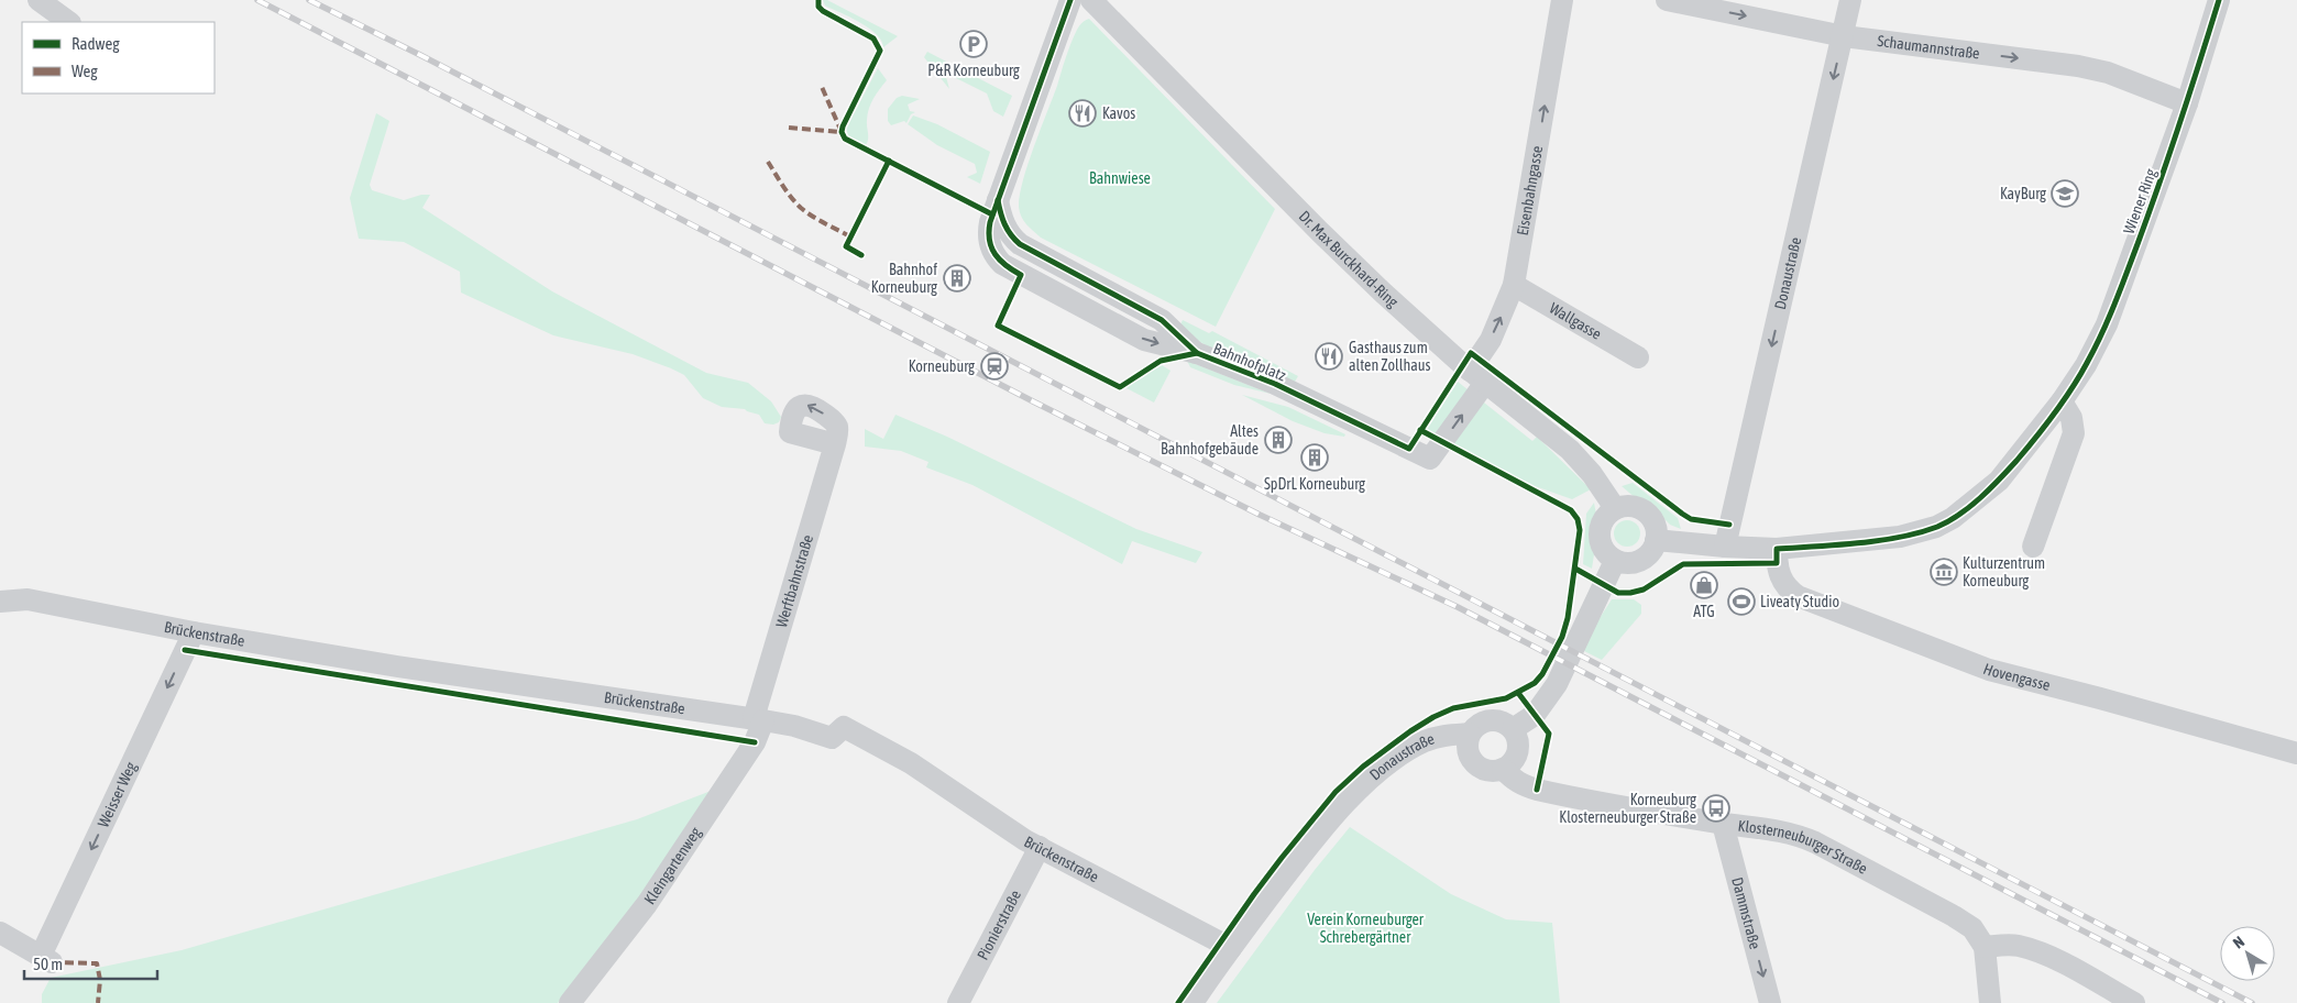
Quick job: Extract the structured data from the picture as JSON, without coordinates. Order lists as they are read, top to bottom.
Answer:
{
  "streets": {
    "street": [
      "Schaumannstraße",
      "Eisenbahngasse",
      "Wiener Ring",
      "Dr. Max Burckhard-Ring",
      "Donaustraße",
      "Wallgasse",
      "Bahnhofplatz",
      "Werftbahnstraße",
      "Brückenstraße",
      "Hovengasse",
      "Weisser Weg",
      "Klosterneuburger Straße",
      "Kleingartenweg",
      "Dammstraße",
      "Pionierstraße"
    ]
  },
  "crossings": [
    ["Schaumannstraße", "Wiener Ring"],
    ["Schaumannstraße", "Donaustraße"],
    ["Eisenbahngasse", "Dr. Max Burckhard-Ring"],
    ["Eisenbahngasse", "Wallgasse"],
    ["Eisenbahngasse", "Bahnhofplatz"],
    ["Dr. Max Burckhard-Ring", "Bahnhofplatz"],
    ["Donaustraße", "Brückenstraße"],
    ["Donaustraße", "Klosterneuburger Straße"],
    ["Werftbahnstraße", "Brückenstraße"],
    ["Werftbahnstraße", "Kleingartenweg"],
    ["Brückenstraße", "Weisser Weg"],
    ["Brückenstraße", "Kleingartenweg"],
    ["Brückenstraße", "Pionierstraße"],
    ["Klosterneuburger Straße", "Dammstraße"]
  ],
  "one_way": [
    "Schaumannstraße",
    "Eisenbahngasse",
    "Donaustraße",
    "Weisser Weg",
    "Dammstraße"
  ],
  "parks": ["Bahnwiese", "Verein Korneuburger Schrebergärtner"],
  "places": {
    "parking": ["P&R Korneuburg"],
    "restaurant": ["Kavos", "Gasthaus zum alten Zollhaus"],
    "school or university": ["KayBurg"],
    "building": ["Bahnhof Korneuburg", "Altes Bahnhofgebäude", "SpDrL Korneuburg"],
    "station": ["Korneuburg"],
    "museum": ["Kulturzentrum Korneuburg"],
    "shop": ["ATG"],
    "sports": ["Liveaty Studio"],
    "bus stop": ["Korneuburg Klosterneuburger Straße"]
  },
  "legend": ["Radweg", "Weg"],
  "scale_bar": "50 m",
  "north": "top left"
}
